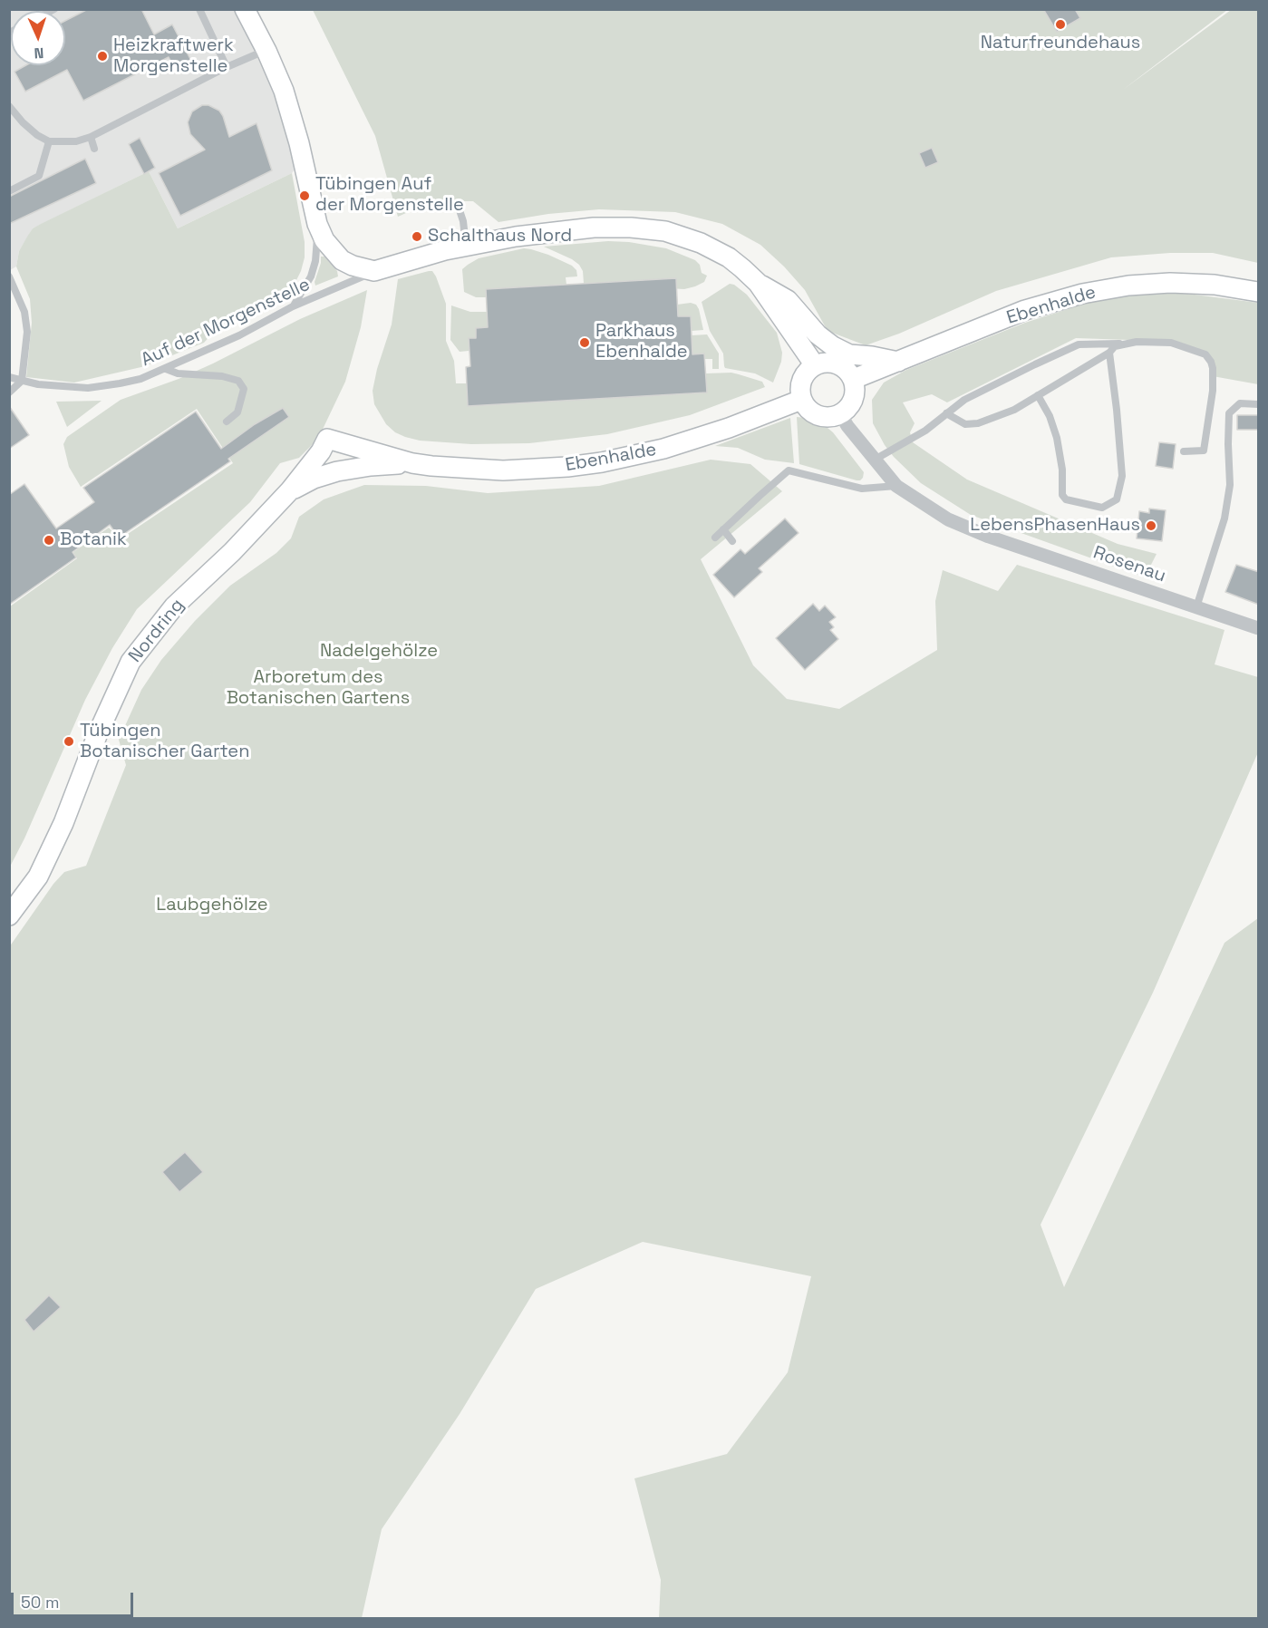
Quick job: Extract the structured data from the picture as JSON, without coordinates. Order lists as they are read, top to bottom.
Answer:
{
  "streets": {
    "street": ["Ebenhalde", "Rosenau", "Nordring"],
    "lane": ["Auf der Morgenstelle"]
  },
  "crossings": [
    ["Ebenhalde", "Rosenau"],
    ["Ebenhalde", "Nordring"]
  ],
  "parks": ["Nadelgehölze", "Arboretum des Botanischen Gartens", "Laubgehölze"],
  "places": [
    "Naturfreundehaus",
    "Heizkraftwerk Morgenstelle",
    "Tübingen Auf der Morgenstelle",
    "Schalthaus Nord",
    "Parkhaus Ebenhalde",
    "LebensPhasenHaus",
    "Botanik",
    "Tübingen Botanischer Garten"
  ],
  "scale_bar": "50 m",
  "north": "bottom"
}
